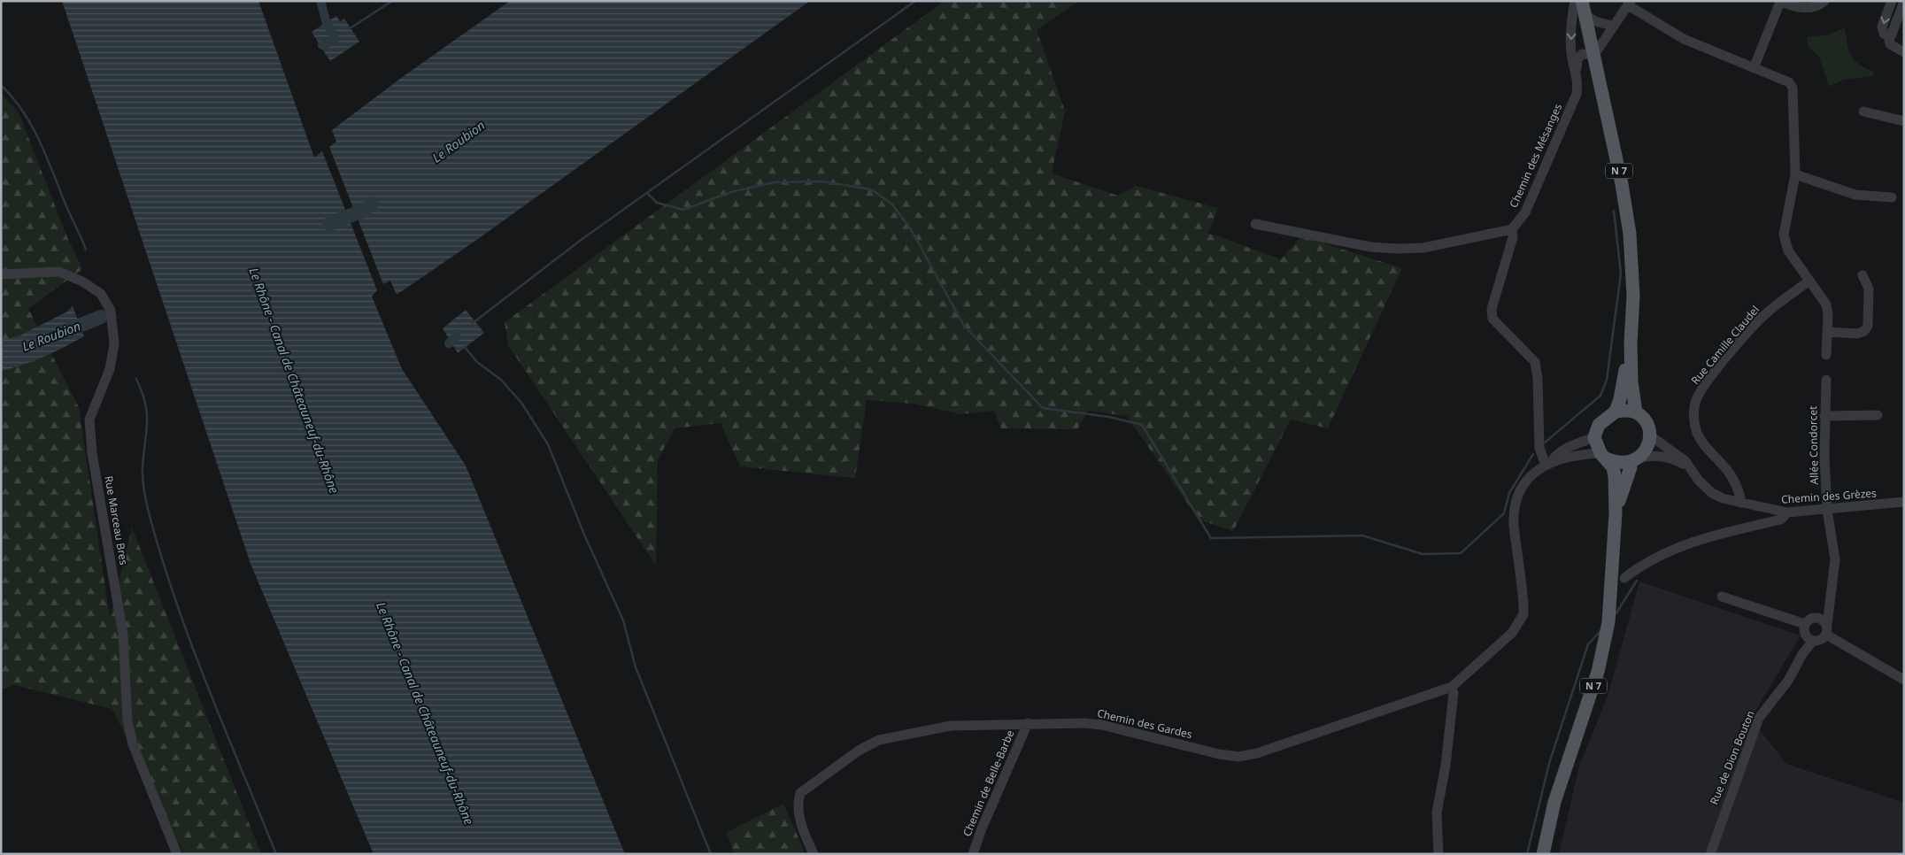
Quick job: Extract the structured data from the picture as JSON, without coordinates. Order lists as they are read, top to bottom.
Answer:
{
  "streets": {
    "main road": ["N 7"],
    "street": [
      "Chemin des Mésanges",
      "Rue Camille Claudel",
      "Allée Condorcet",
      "Chemin des Grèzes",
      "Rue Marceau Bres",
      "Chemin des Gardes",
      "Rue de Dion Bouton",
      "Chemin de Belle-Barbe"
    ]
  },
  "crossings": [
    ["Chemin des Mésanges", "N 7"],
    ["Chemin des Mésanges", "Chemin des Gardes"],
    ["N 7", "Chemin des Grèzes"],
    ["Rue Camille Claudel", "Chemin des Grèzes"],
    ["Allée Condorcet", "Chemin des Grèzes"],
    ["Allée Condorcet", "Rue de Dion Bouton"],
    ["Chemin des Gardes", "Chemin de Belle-Barbe"]
  ],
  "water": ["Le Roubion", "Le Rhône - Canal de Châteauneuf-du-Rhône"]
}
